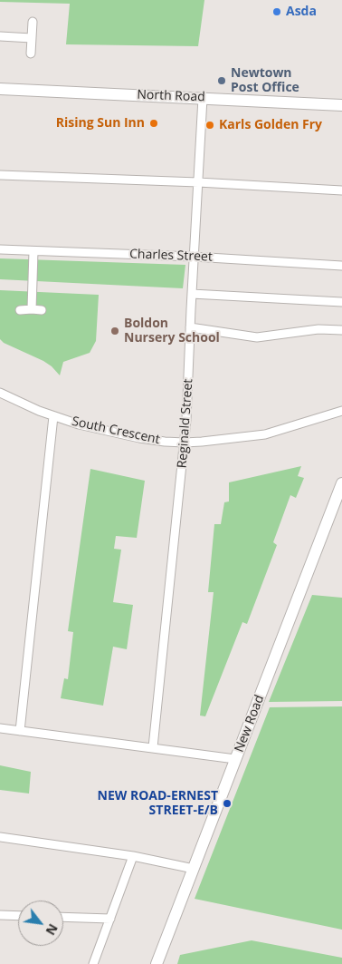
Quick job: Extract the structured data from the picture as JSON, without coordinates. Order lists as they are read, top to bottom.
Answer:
{
  "streets": {
    "main road": ["North Road", "New Road"],
    "street": ["Charles Street", "Reginald Street", "South Crescent"]
  },
  "crossings": [
    ["North Road", "Reginald Street"],
    ["Charles Street", "Reginald Street"],
    ["Reginald Street", "South Crescent"]
  ],
  "places": [
    "Asda",
    "Newtown Post Office",
    "Rising Sun Inn",
    "Karls Golden Fry",
    "Boldon Nursery School",
    "NEW ROAD-ERNEST STREET-E/B"
  ],
  "north": "bottom right"
}
